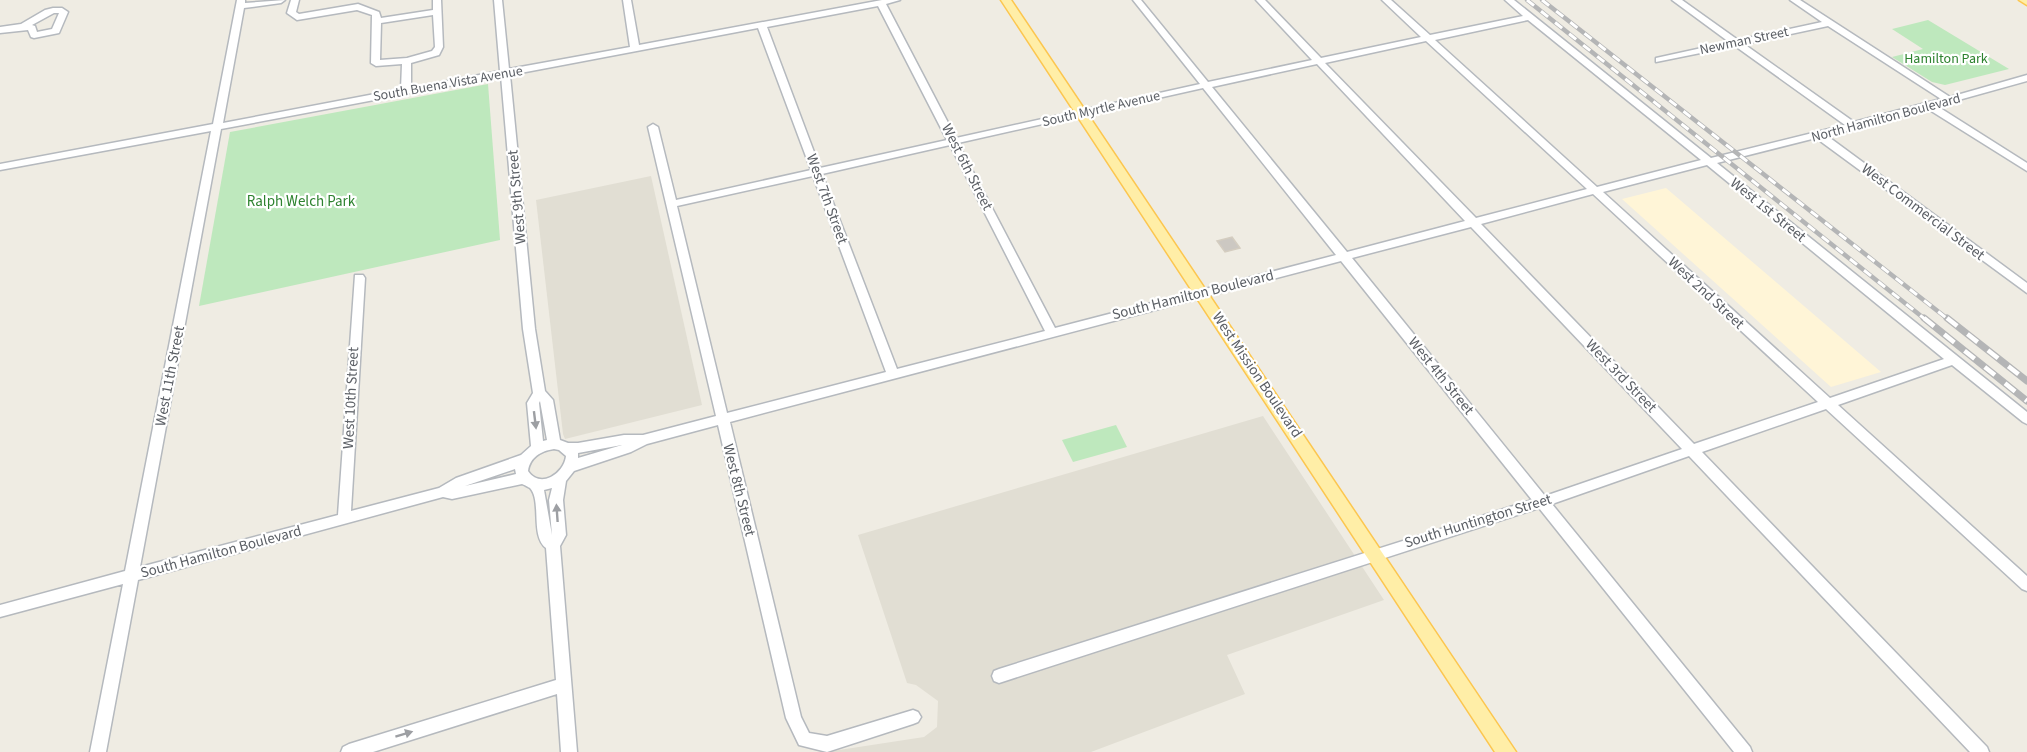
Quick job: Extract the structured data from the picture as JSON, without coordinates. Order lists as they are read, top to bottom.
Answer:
{
  "streets": {
    "main road": ["West Mission Boulevard"],
    "street": [
      "Newman Street",
      "South Buena Vista Avenue",
      "South Myrtle Avenue",
      "North Hamilton Boulevard",
      "West 6th Street",
      "West 9th Street",
      "West 7th Street",
      "West 1st Street",
      "West Commercial Street",
      "West 2nd Street",
      "South Hamilton Boulevard",
      "West 11th Street",
      "West 4th Street",
      "West 3rd Street",
      "West 10th Street",
      "West 8th Street",
      "South Huntington Street"
    ]
  },
  "crossings": [
    ["South Buena Vista Avenue", "West 6th Street"],
    ["South Buena Vista Avenue", "West 9th Street"],
    ["South Buena Vista Avenue", "West 7th Street"],
    ["South Buena Vista Avenue", "West 11th Street"],
    ["South Myrtle Avenue", "West 6th Street"],
    ["South Myrtle Avenue", "West 7th Street"],
    ["South Myrtle Avenue", "West 1st Street"],
    ["South Myrtle Avenue", "West 2nd Street"],
    ["South Myrtle Avenue", "West Mission Boulevard"],
    ["South Myrtle Avenue", "West 4th Street"],
    ["South Myrtle Avenue", "West 3rd Street"],
    ["South Myrtle Avenue", "West 8th Street"],
    ["North Hamilton Boulevard", "West Commercial Street"],
    ["North Hamilton Boulevard", "South Hamilton Boulevard"],
    ["West 6th Street", "South Hamilton Boulevard"],
    ["West 9th Street", "South Hamilton Boulevard"],
    ["West 7th Street", "South Hamilton Boulevard"],
    ["West 1st Street", "South Hamilton Boulevard"],
    ["West 1st Street", "South Huntington Street"],
    ["West 2nd Street", "South Hamilton Boulevard"],
    ["West 2nd Street", "South Huntington Street"],
    ["South Hamilton Boulevard", "West Mission Boulevard"],
    ["South Hamilton Boulevard", "West 11th Street"],
    ["South Hamilton Boulevard", "West 4th Street"],
    ["South Hamilton Boulevard", "West 3rd Street"],
    ["South Hamilton Boulevard", "West 10th Street"],
    ["South Hamilton Boulevard", "West 8th Street"],
    ["West Mission Boulevard", "South Huntington Street"],
    ["West 4th Street", "South Huntington Street"],
    ["West 3rd Street", "South Huntington Street"]
  ],
  "parks": ["Hamilton Park", "Ralph Welch Park"]
}
